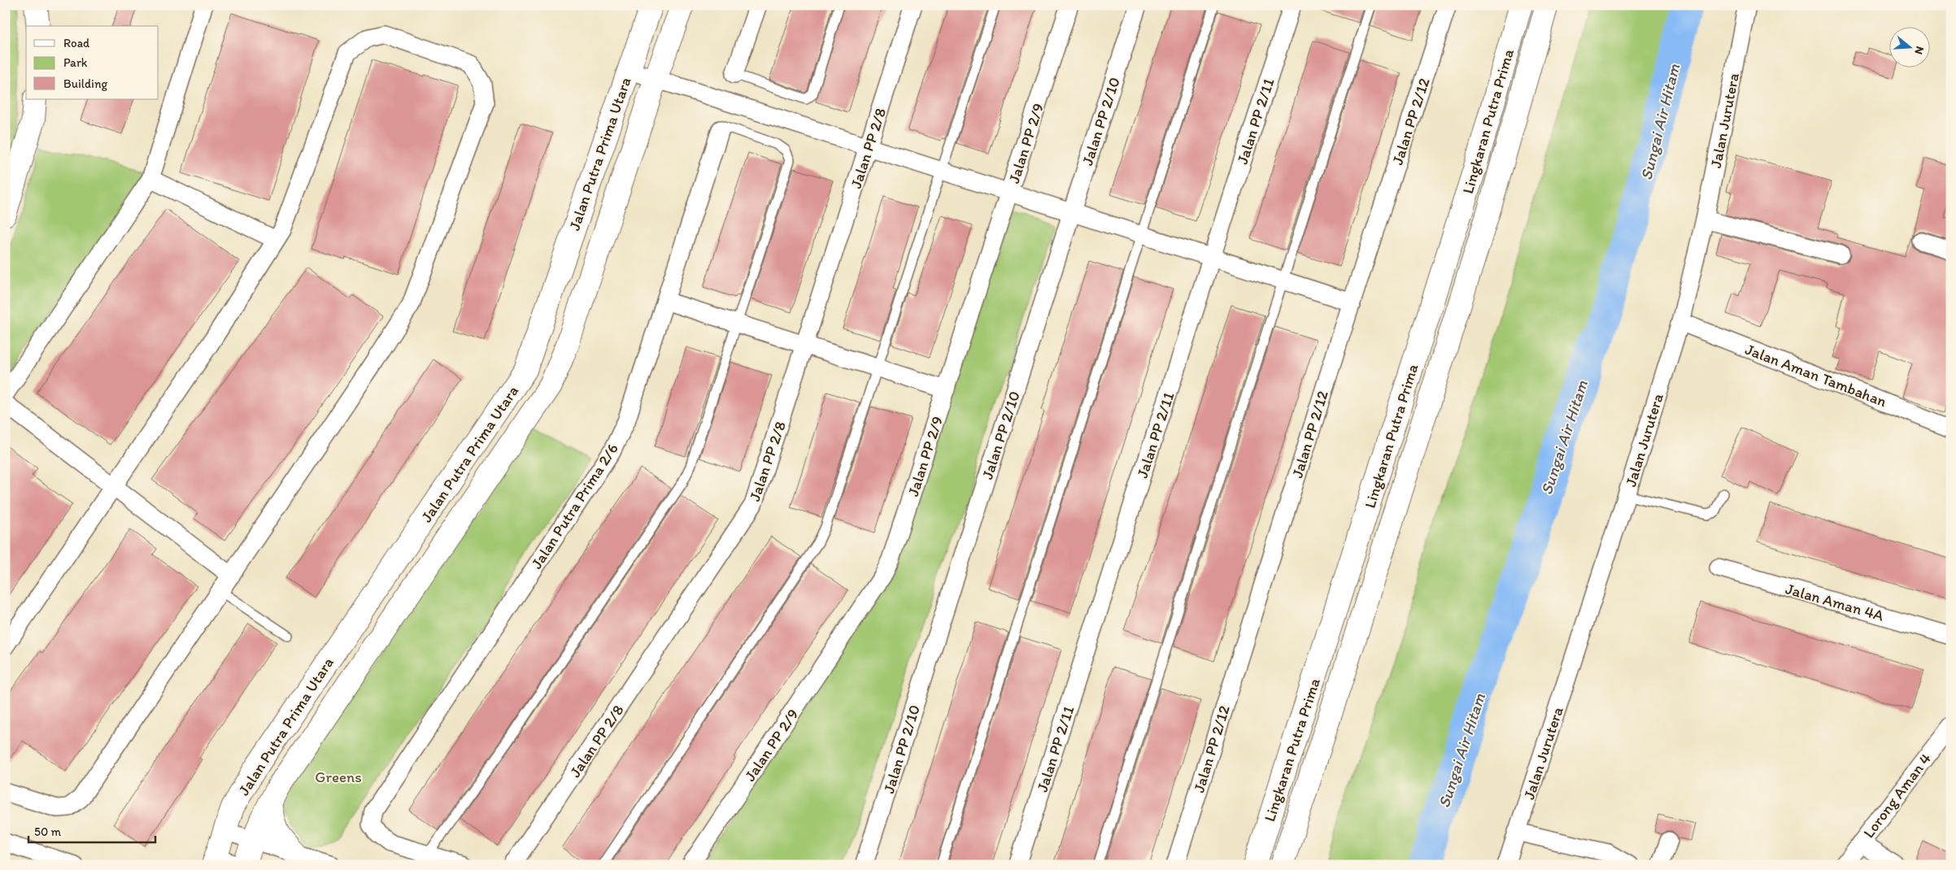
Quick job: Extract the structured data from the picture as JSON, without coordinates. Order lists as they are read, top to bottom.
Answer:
{
  "streets": {
    "main road": ["Lingkaran Putra Prima", "Jalan Putra Prima Utara"],
    "street": [
      "Jalan Jurutera",
      "Jalan PP 2/10",
      "Jalan PP 2/11",
      "Jalan PP 2/12",
      "Jalan PP 2/9",
      "Jalan PP 2/8",
      "Jalan Aman Tambahan",
      "Jalan Putra Prima 2/6",
      "Jalan Aman 4A",
      "Lorong Aman 4"
    ]
  },
  "crossings": [
    ["Jalan Jurutera", "Jalan Aman Tambahan"]
  ],
  "water": ["Sungai Air Hitam"],
  "parks": ["Greens"],
  "legend": ["Road", "Park", "Building"],
  "scale_bar": "50 m",
  "north": "right"
}
